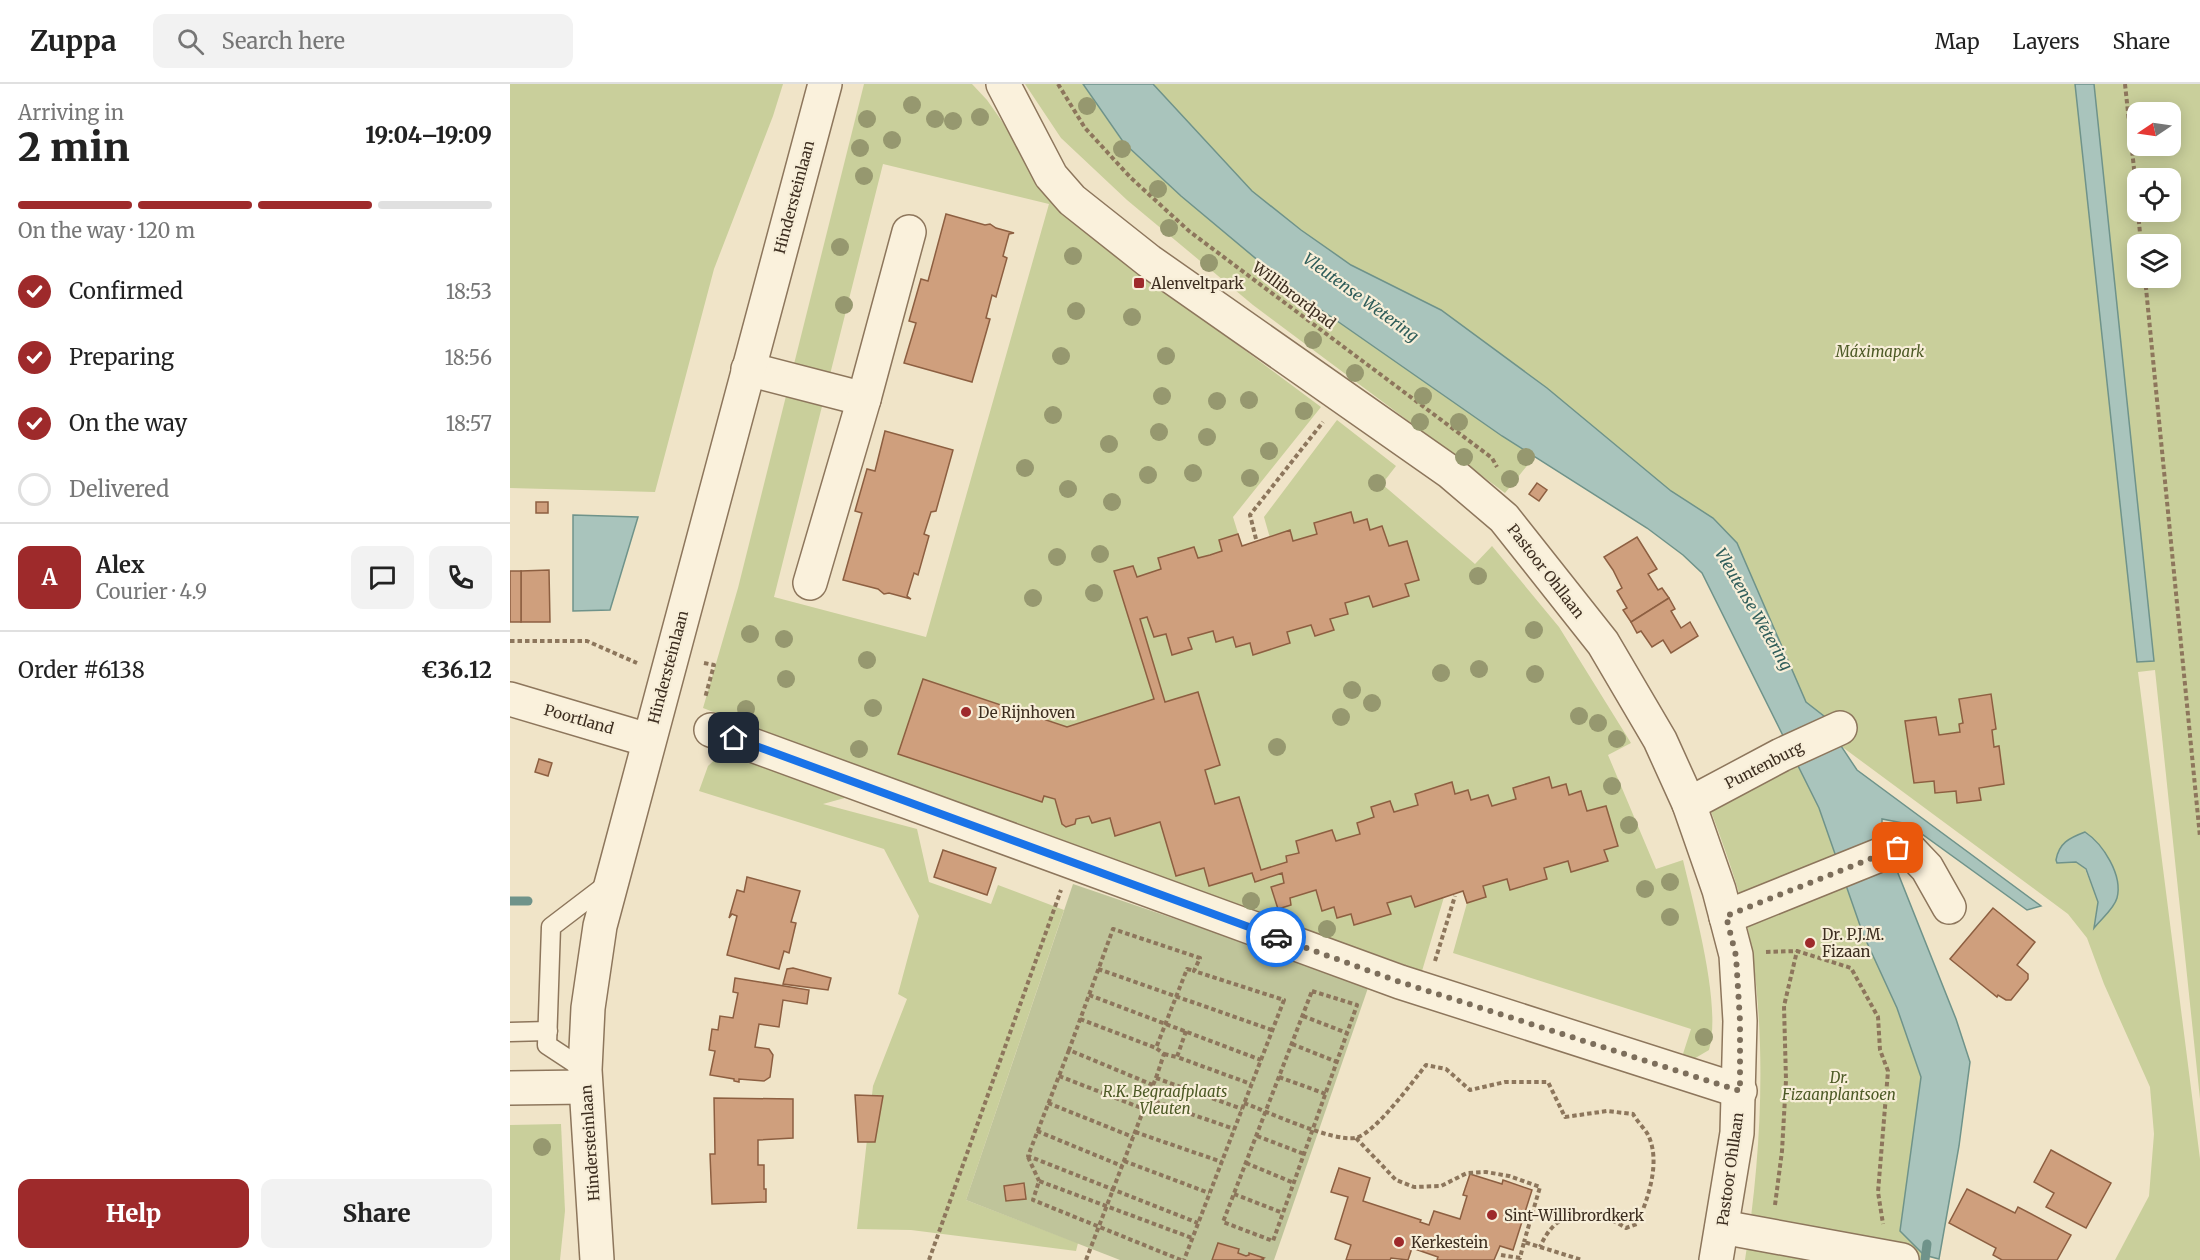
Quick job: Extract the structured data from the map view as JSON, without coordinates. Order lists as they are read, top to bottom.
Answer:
{
  "streets": {
    "street": [
      "Hindersteinlaan",
      "Pastoor Ohllaan",
      "Poortland",
      "Puntenburg"
    ],
    "path": ["Willibrordpad"]
  },
  "crossings": [
    ["Hindersteinlaan", "Poortland"],
    ["Willibrordpad", "Pastoor Ohllaan"],
    ["Pastoor Ohllaan", "Puntenburg"]
  ],
  "water": ["Vleutense Wetering"],
  "parks": ["Máximapark", "Dr. Fizaanplantsoen", "R.K. Begraafplaats Vleuten"],
  "places": {
    "transit": ["Alenveltpark"],
    "other": [
      "De Rijnhoven",
      "Dr. P.J.M. Fizaan",
      "Sint-Willibrordkerk",
      "Kerkestein"
    ]
  },
  "north": "left",
  "page": {
    "header": "Zuppa",
    "search": "Search here",
    "nav": ["Map", "Layers", "Share"],
    "heading": ["2 min", "Arriving in", "19:04–19:09"],
    "panel": [
      "Alex",
      "Courier · 4.9",
      "Order #6138",
      "€36.12"
    ],
    "bar": "On the way · 120 m",
    "list": [
      ["Confirmed", "18:53"],
      ["Preparing", "18:56"],
      ["On the way", "18:57"],
      "Delivered"
    ],
    "round": "A",
    "buttons": ["Help", "Share"]
  }
}
